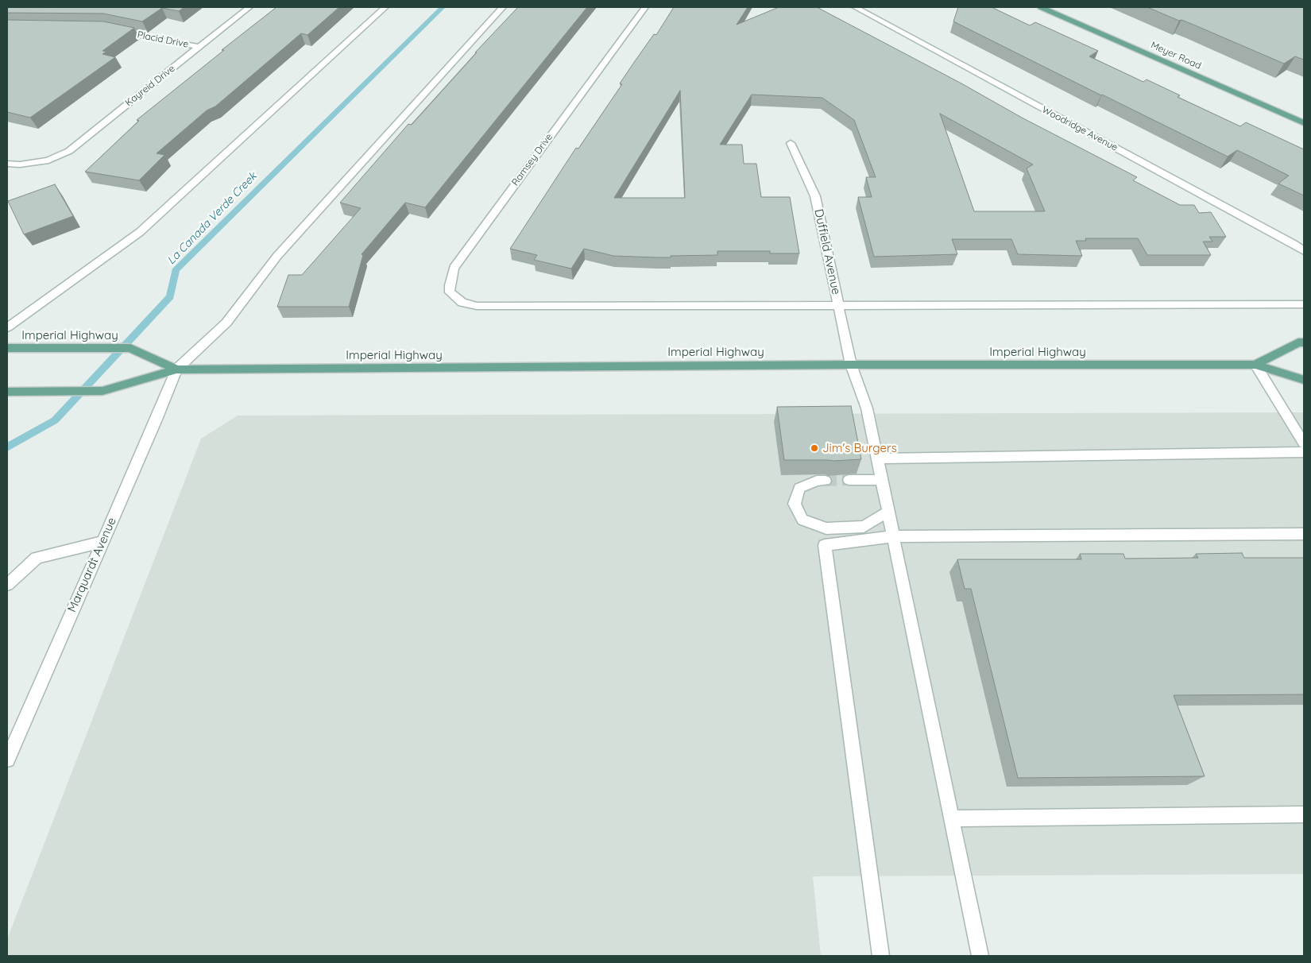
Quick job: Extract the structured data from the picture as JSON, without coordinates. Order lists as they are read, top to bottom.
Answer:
{
  "streets": {
    "main road": ["Meyer Road", "Imperial Highway"],
    "street": [
      "Placid Drive",
      "Kayreid Drive",
      "Woodridge Avenue",
      "Ramsey Drive",
      "Duffield Avenue",
      "Marquardt Avenue"
    ]
  },
  "crossings": [
    ["Placid Drive", "Kayreid Drive"],
    ["Ramsey Drive", "Duffield Avenue"],
    ["Duffield Avenue", "Imperial Highway"],
    ["Imperial Highway", "Marquardt Avenue"]
  ],
  "water": ["La Canada Verde Creek"],
  "places": ["Jim's Burgers"]
}
